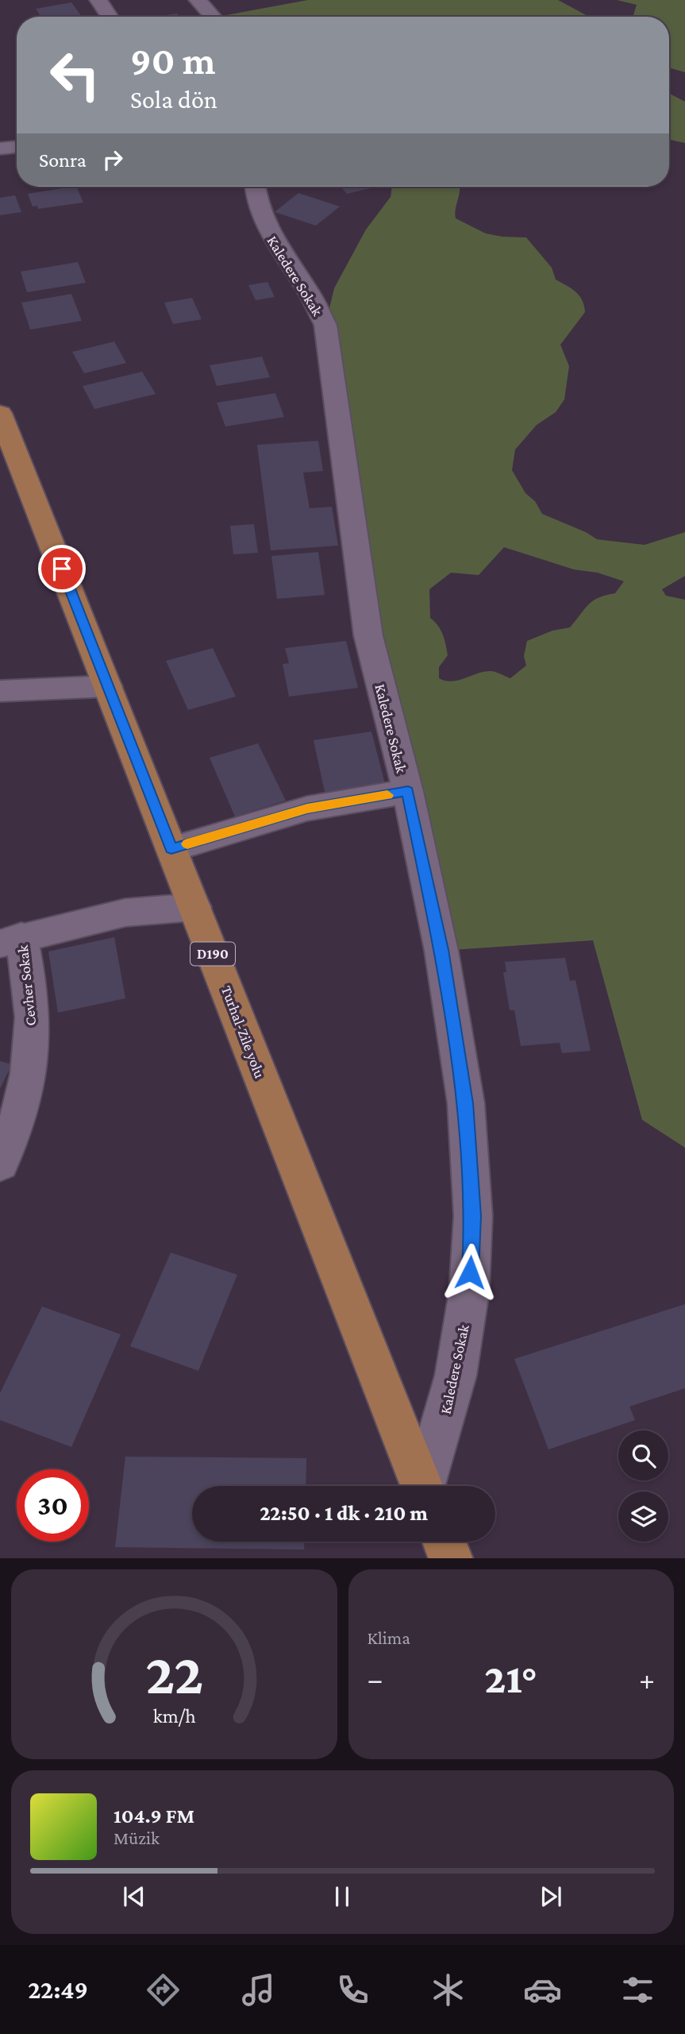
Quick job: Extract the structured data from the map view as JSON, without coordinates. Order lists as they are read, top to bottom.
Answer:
{
  "streets": {
    "main road": ["D190", "Turhal-Zile yolu"],
    "street": ["Kaledere Sokak", "Cevher Sokak"]
  },
  "page": {
    "turn": ["90 m", "Sola dön"],
    "then": "Sonra",
    "limit": "30",
    "trip": "22:50 · 1 dk · 210 m",
    "tile": "Klima",
    "heat": ["−", "21°", "+"],
    "song": ["104.9 FM", "Müzik"],
    "tabs": "22:49",
    "gauge": ["22", "km/h"]
  }
}
